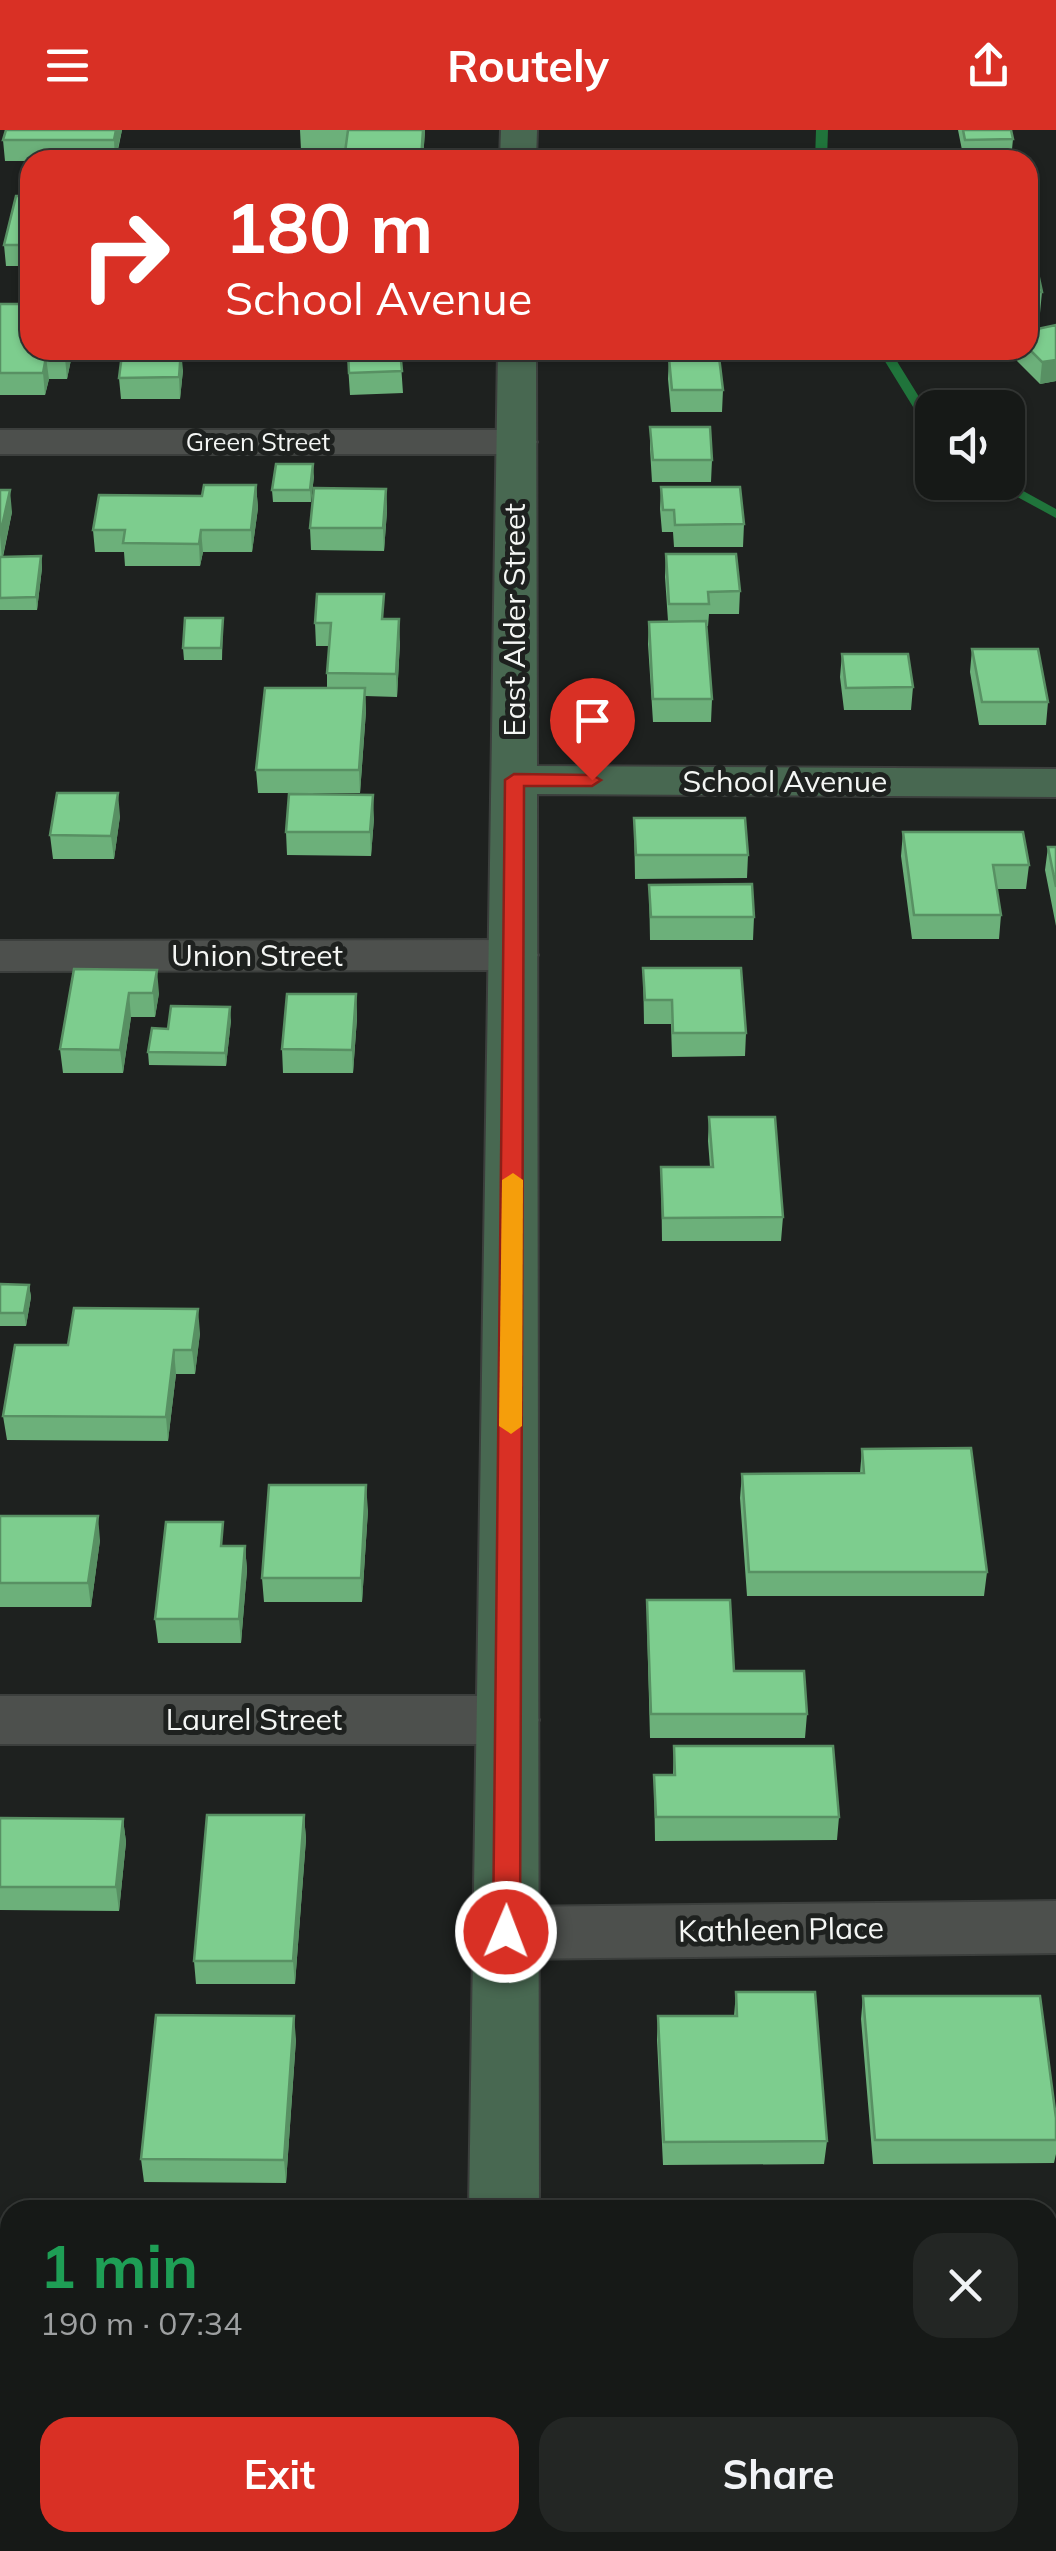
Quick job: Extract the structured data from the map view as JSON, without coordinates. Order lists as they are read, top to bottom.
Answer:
{
  "streets": {
    "main road": ["East Alder Street", "School Avenue"],
    "street": [
      "Green Street",
      "Union Street",
      "Laurel Street",
      "Kathleen Place"
    ]
  },
  "crossings": [
    ["Green Street", "East Alder Street"],
    ["East Alder Street", "School Avenue"],
    ["East Alder Street", "Union Street"],
    ["East Alder Street", "Laurel Street"],
    ["East Alder Street", "Kathleen Place"]
  ],
  "page": {
    "header": "Routely",
    "turn": ["180 m", "School Avenue"],
    "heading": ["1 min", "190 m · 07:34"],
    "buttons": ["Exit", "Share"]
  }
}
